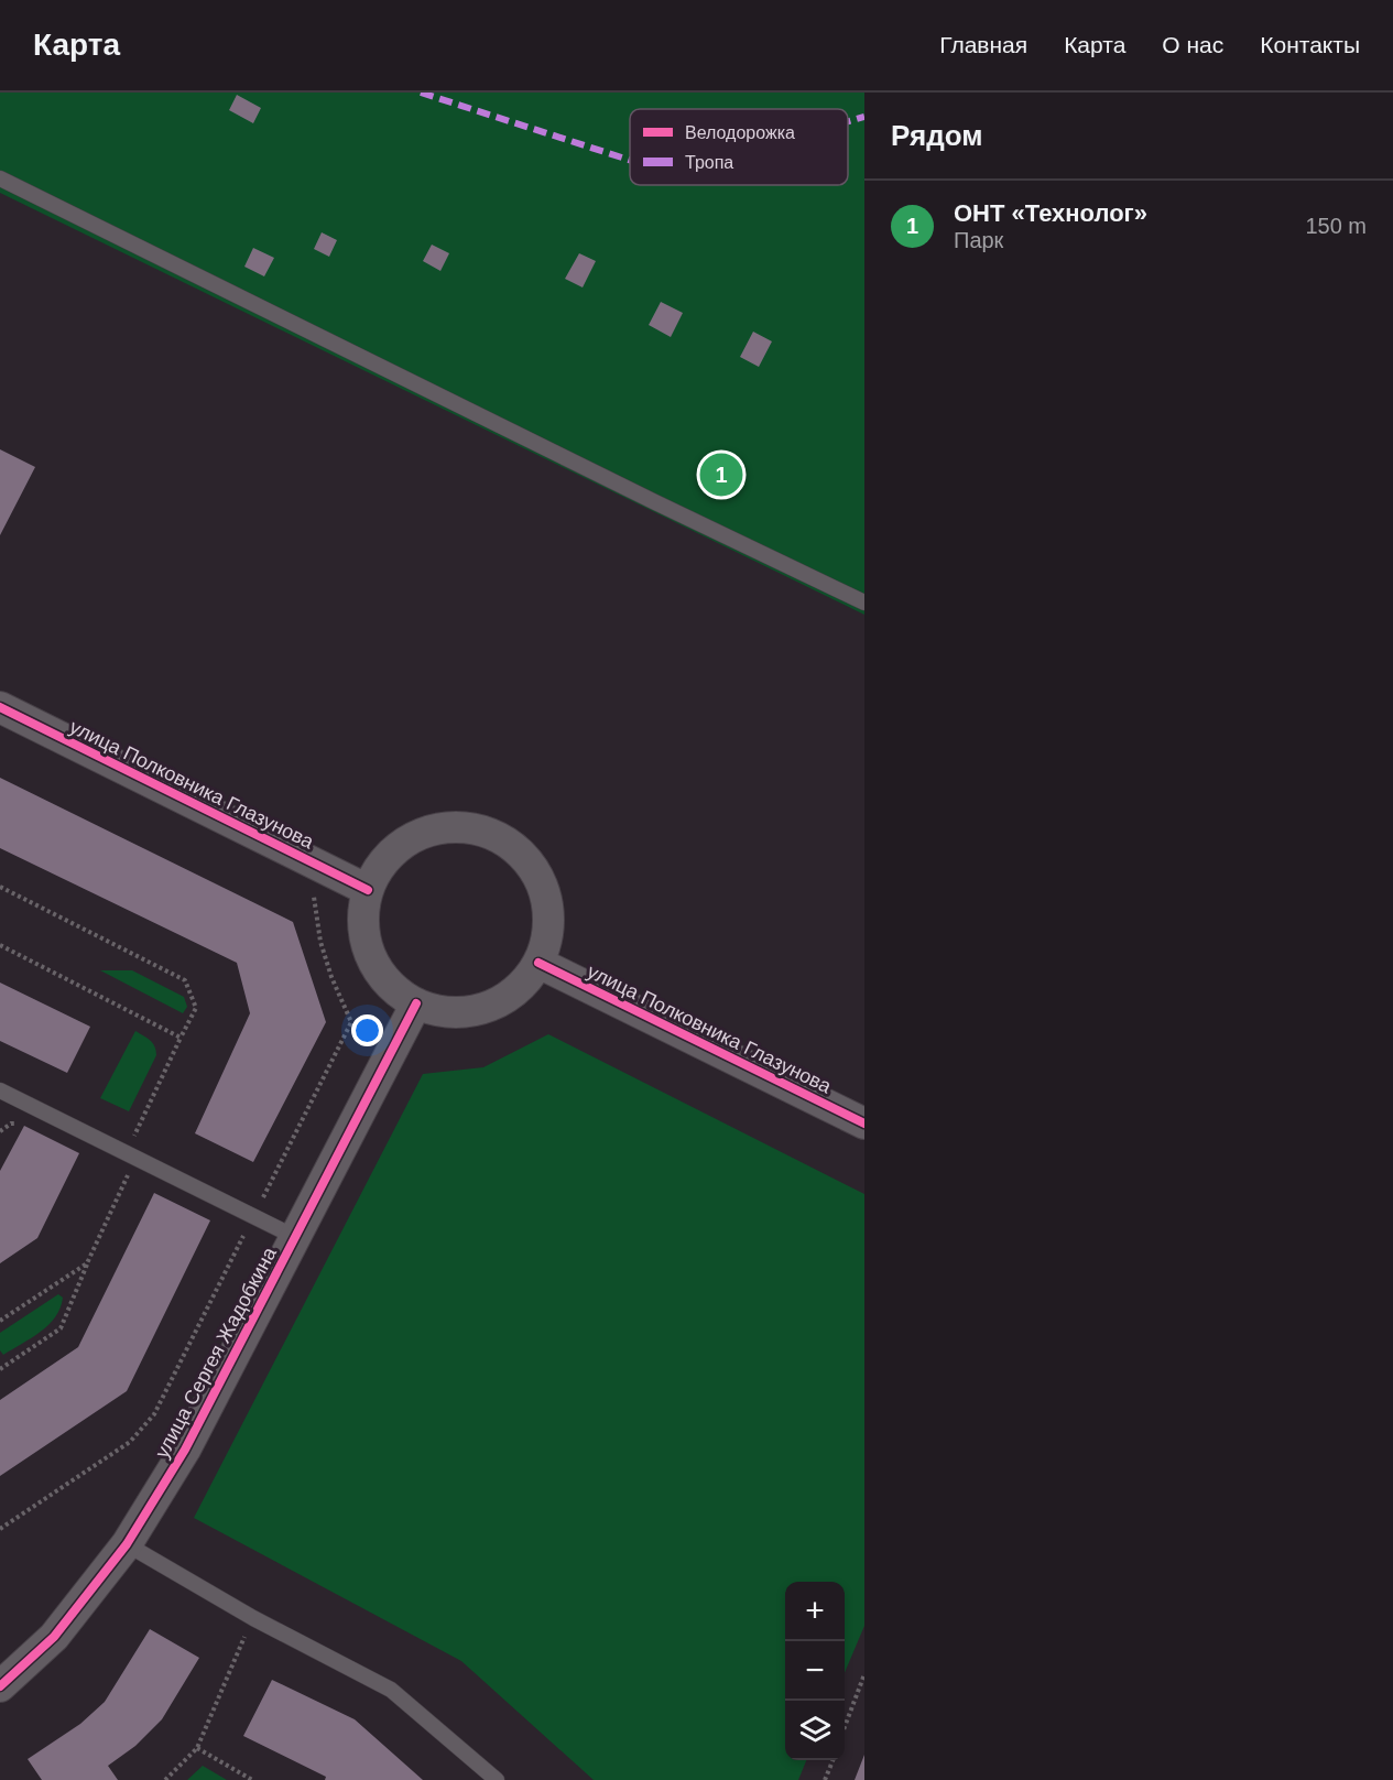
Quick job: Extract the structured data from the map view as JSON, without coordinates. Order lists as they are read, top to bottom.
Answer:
{
  "streets": {
    "street": ["улица Полковника Глазунова", "улица Сергея Жадобкина"]
  },
  "crossings": [
    ["улица Полковника Глазунова", "улица Сергея Жадобкина"]
  ],
  "legend": ["Велодорожка", "Тропа"],
  "page": {
    "header": "Карта",
    "nav": [
      "Главная",
      "Карта",
      "О нас",
      "Контакты"
    ],
    "heading": "Рядом",
    "list": [
      {
        "mark": "1",
        "name": "ОНТ «Технолог»",
        "note": "Парк",
        "value": "150 m"
      }
    ],
    "pins": "1",
    "map_buttons": ["+", "−"]
  }
}
